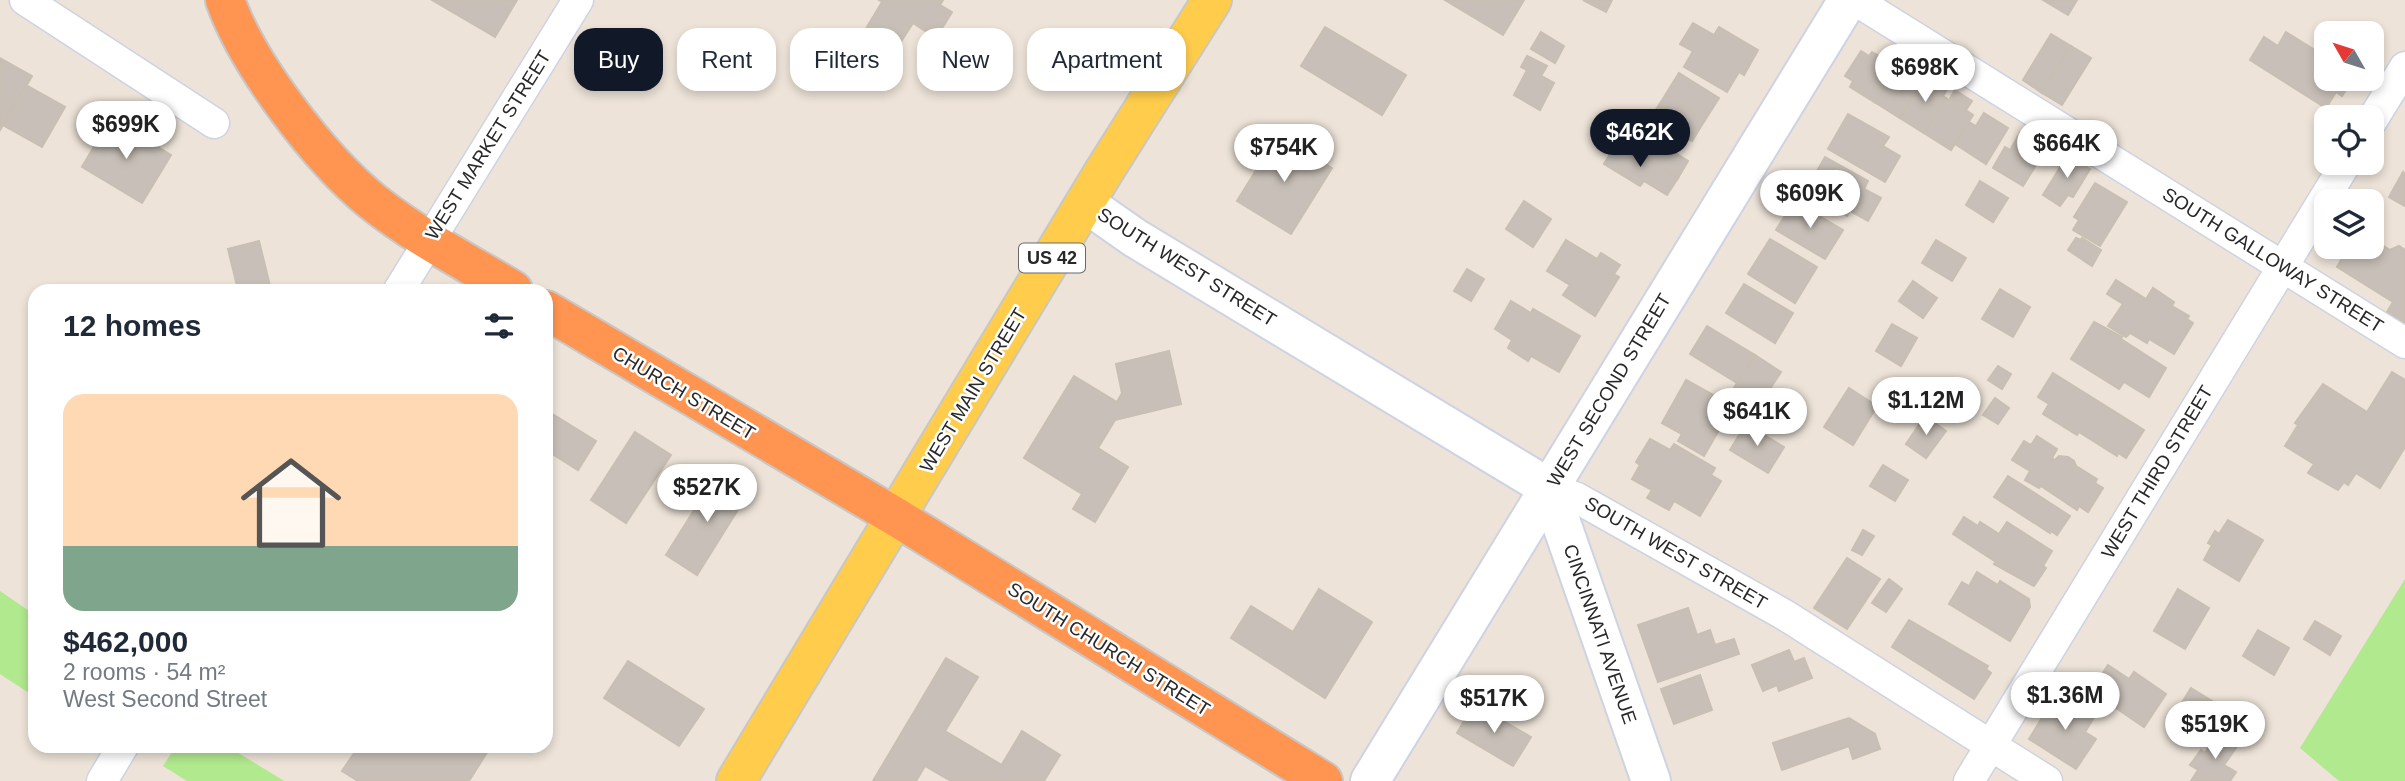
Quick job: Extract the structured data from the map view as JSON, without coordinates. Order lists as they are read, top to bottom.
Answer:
{
  "streets": {
    "highway": ["CHURCH STREET", "SOUTH CHURCH STREET"],
    "main road": [
      "US 42",
      "SOUTH WEST STREET",
      "WEST MAIN STREET",
      "WEST SECOND STREET",
      "CINCINNATI AVENUE"
    ],
    "street": ["WEST MARKET STREET", "SOUTH GALLOWAY STREET", "WEST THIRD STREET"]
  },
  "crossings": [
    ["SOUTH GALLOWAY STREET", "WEST THIRD STREET"],
    ["SOUTH WEST STREET", "WEST MAIN STREET"],
    ["SOUTH WEST STREET", "WEST SECOND STREET"],
    ["SOUTH WEST STREET", "WEST THIRD STREET"],
    ["SOUTH WEST STREET", "CINCINNATI AVENUE"],
    ["WEST MAIN STREET", "CHURCH STREET"],
    ["WEST MAIN STREET", "SOUTH CHURCH STREET"],
    ["WEST SECOND STREET", "CINCINNATI AVENUE"],
    ["CHURCH STREET", "SOUTH CHURCH STREET"]
  ],
  "north": "top left",
  "page": {
    "chip": [
      "Buy",
      "Rent",
      "Filters",
      "New",
      "Apartment"
    ],
    "price": [
      "$698K",
      "$699K",
      "$462K",
      "$664K",
      "$754K",
      "$609K",
      "$1.12M",
      "$641K",
      "$527K",
      "$1.36M",
      "$517K",
      "$519K"
    ],
    "heading": "12 homes",
    "list": [
      {
        "name": "$462,000",
        "note": "2 rooms · 54 m² · West Second Street"
      }
    ]
  }
}
